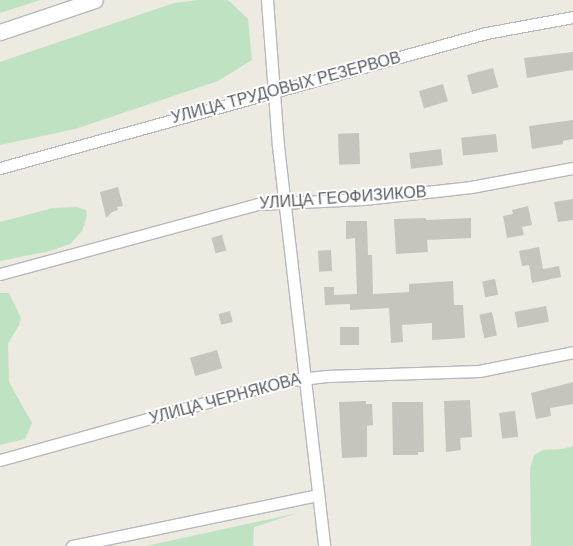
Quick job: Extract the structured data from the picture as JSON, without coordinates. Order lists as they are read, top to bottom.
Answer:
{
  "streets": {
    "street": ["УЛИЦА ТРУДОВЫХ РЕЗЕРВОВ", "УЛИЦА ГЕОФИЗИКОВ", "УЛИЦА ЧЕРНЯКОВА"]
  }
}
